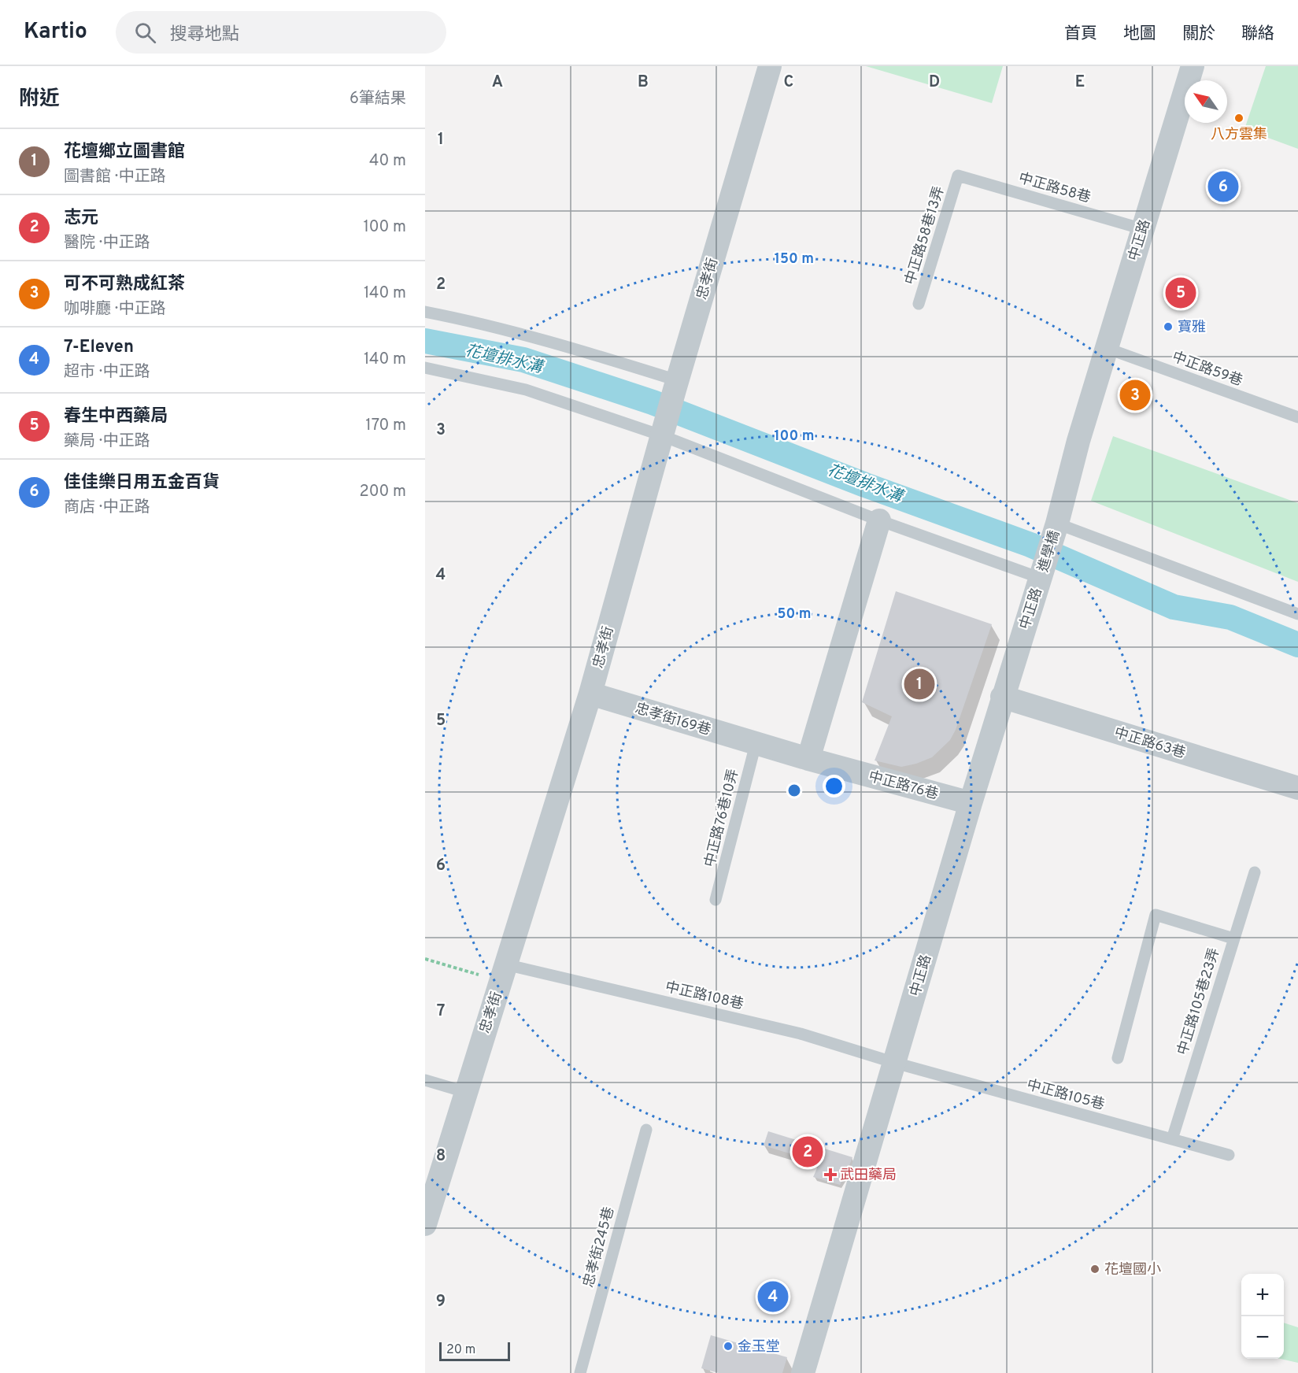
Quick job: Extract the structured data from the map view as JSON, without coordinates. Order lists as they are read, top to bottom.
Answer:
{
  "streets": {
    "street": [
      "中正路",
      "忠孝街",
      "進學橋",
      "忠孝街169巷",
      "中正路63巷",
      "中正路76巷"
    ],
    "lane": [
      "中正路58巷",
      "中正路58巷13弄",
      "中正路59巷",
      "中正路76巷10弄",
      "中正路108巷",
      "中正路105巷23弄",
      "中正路105巷",
      "忠孝街245巷"
    ]
  },
  "crossings": [
    ["中正路58巷", "中正路58巷13弄"],
    ["中正路58巷", "中正路"],
    ["中正路", "中正路59巷"],
    ["中正路", "進學橋"],
    ["中正路", "中正路63巷"],
    ["中正路", "中正路76巷"],
    ["中正路", "中正路108巷"],
    ["中正路", "中正路105巷"],
    ["忠孝街", "忠孝街169巷"],
    ["忠孝街", "中正路108巷"],
    ["忠孝街169巷", "中正路76巷"],
    ["忠孝街169巷", "中正路76巷10弄"],
    ["中正路76巷", "中正路76巷10弄"],
    ["中正路108巷", "中正路105巷"],
    ["中正路105巷23弄", "中正路105巷"]
  ],
  "water": ["花壇排水溝"],
  "places": {
    "other": [
      "八方雲集",
      "寶雅",
      "花壇國小",
      "金玉堂"
    ],
    "health": ["武田藥局"]
  },
  "scale_bar": "20 m",
  "north": "top left",
  "page": {
    "header": "Kartio",
    "search": "搜尋地點",
    "nav": [
      "首頁",
      "地圖",
      "關於",
      "聯絡"
    ],
    "heading": ["附近", "6筆結果"],
    "list": [
      {
        "mark": "1",
        "name": "花壇鄉立圖書館",
        "note": "圖書館 · 中正路",
        "value": "40 m"
      },
      {
        "mark": "2",
        "name": "志元",
        "note": "醫院 · 中正路",
        "value": "100 m"
      },
      {
        "mark": "3",
        "name": "可不可熟成紅茶",
        "note": "咖啡廳 · 中正路",
        "value": "140 m"
      },
      {
        "mark": "4",
        "name": "7-Eleven",
        "note": "超市 · 中正路",
        "value": "140 m"
      },
      {
        "mark": "5",
        "name": "春生中西藥局",
        "note": "藥局 · 中正路",
        "value": "170 m"
      },
      {
        "mark": "6",
        "name": "佳佳樂日用五金百貨",
        "note": "商店 · 中正路",
        "value": "200 m"
      }
    ],
    "pins": [
      "6",
      "5",
      "3",
      "1",
      "2",
      "4"
    ],
    "map_buttons": ["+", "−"],
    "scale": "20 m"
  },
  "grid": {
    "columns": [
      "A",
      "B",
      "C",
      "D",
      "E"
    ],
    "rows": [
      "1",
      "2",
      "3",
      "4",
      "5",
      "6",
      "7",
      "8",
      "9"
    ]
  },
  "rings": ["150 m", "100 m", "50 m"]
}
